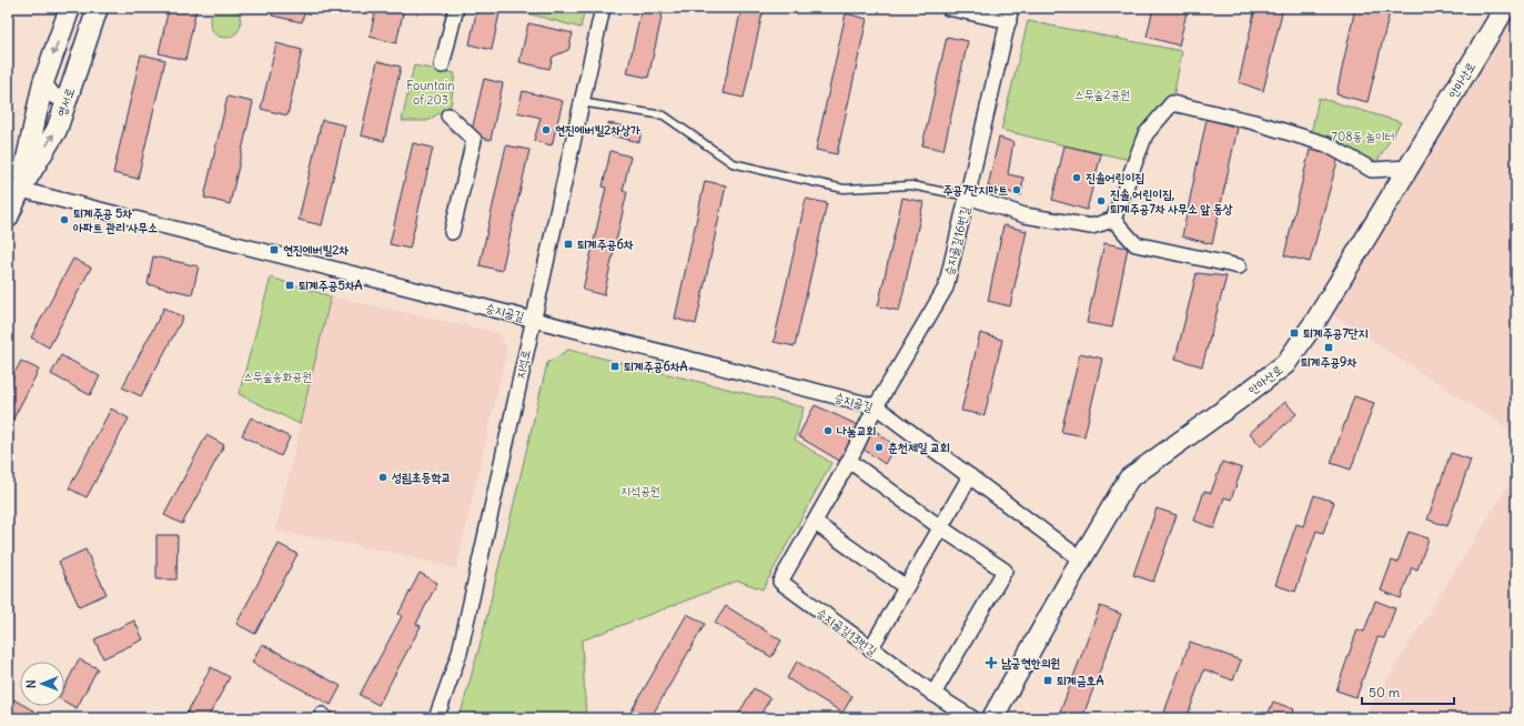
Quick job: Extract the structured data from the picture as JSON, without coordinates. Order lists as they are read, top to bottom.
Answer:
{
  "streets": {
    "street": [
      "안마산로",
      "영서로",
      "승지골길16번길",
      "승지골길",
      "지석로",
      "승지골길13번길"
    ]
  },
  "crossings": [
    ["안마산로", "승지골길"],
    ["영서로", "승지골길"],
    ["승지골길16번길", "승지골길"],
    ["승지골길16번길", "승지골길13번길"],
    ["승지골길", "지석로"],
    ["승지골길", "승지골길13번길"]
  ],
  "parks": [
    "Fountain of 203",
    "스무숲2공원",
    "708동 놀이터",
    "스무숲송화공원",
    "지석공원"
  ],
  "places": {
    "other": [
      "현진에버빌2차상가",
      "진솔어린이집",
      "주공7단지마트",
      "진솔 어린이집, 퇴계주공7차 사무소 앞 동상",
      "퇴계주공 5차 아파트 관리 사무소",
      "나눔교회",
      "춘천제일 교회",
      "성림초등학교"
    ],
    "transit": [
      "퇴계주공6차",
      "현진에버빌2차",
      "퇴계주공5차A",
      "퇴계주공7단지",
      "퇴계주공9차",
      "퇴계주공6차A",
      "퇴계금호A"
    ],
    "health": ["남궁현한의원"]
  },
  "scale_bar": "50 m",
  "north": "left"
}
